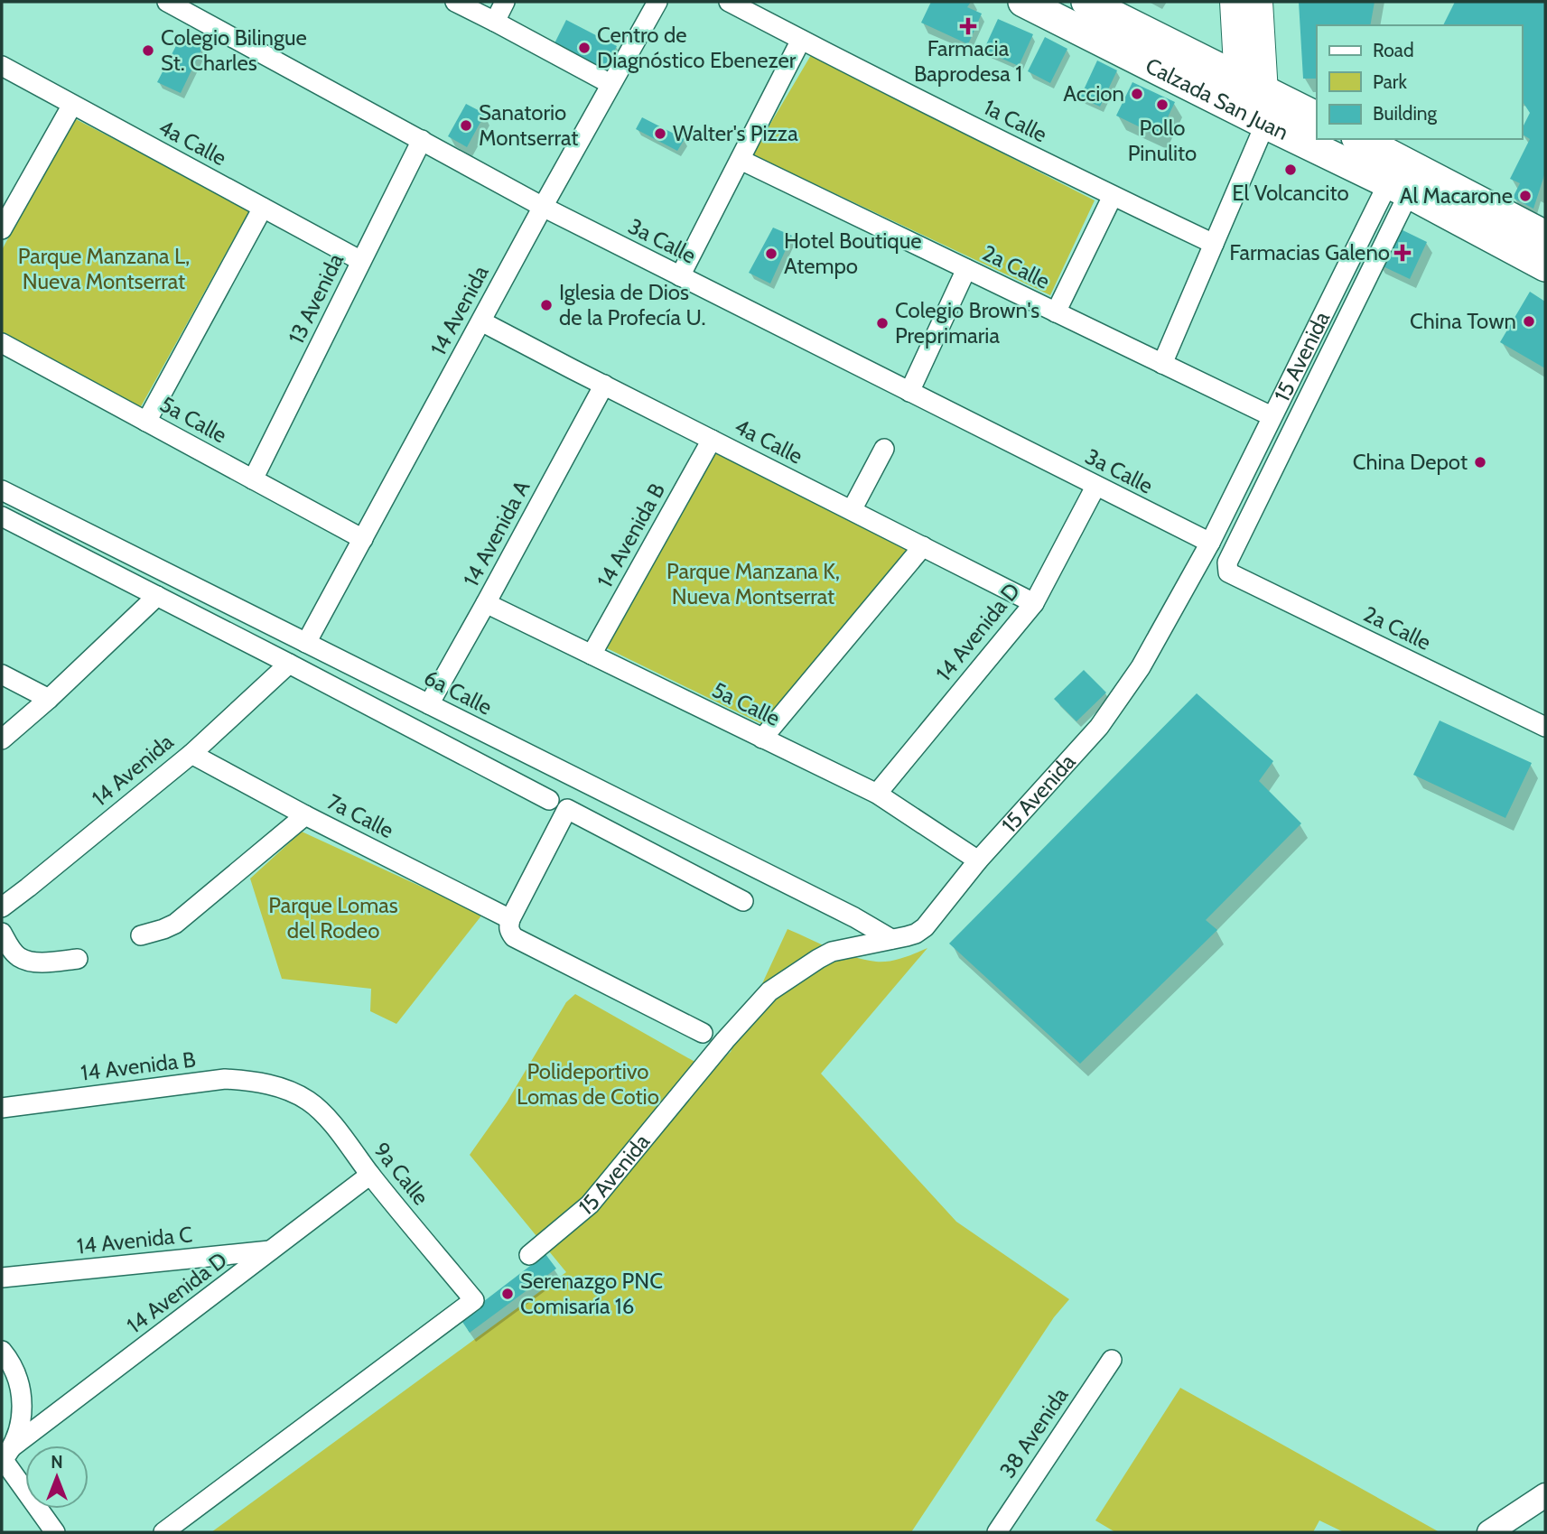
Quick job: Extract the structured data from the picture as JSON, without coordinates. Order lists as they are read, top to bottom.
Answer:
{
  "streets": {
    "main road": ["Calzada San Juan"],
    "street": [
      "1a Calle",
      "4a Calle",
      "3a Calle",
      "2a Calle",
      "13 Avenida",
      "14 Avenida",
      "15 Avenida",
      "5a Calle",
      "14 Avenida A",
      "14 Avenida B",
      "14 Avenida D",
      "6a Calle",
      "7a Calle",
      "9a Calle",
      "14 Avenida C",
      "38 Avenida"
    ]
  },
  "crossings": [
    ["Calzada San Juan", "2a Calle"],
    ["Calzada San Juan", "15 Avenida"],
    ["4a Calle", "13 Avenida"],
    ["4a Calle", "14 Avenida"],
    ["4a Calle", "14 Avenida A"],
    ["4a Calle", "14 Avenida B"],
    ["4a Calle", "14 Avenida D"],
    ["3a Calle", "13 Avenida"],
    ["3a Calle", "14 Avenida"],
    ["3a Calle", "15 Avenida"],
    ["3a Calle", "14 Avenida D"],
    ["2a Calle", "15 Avenida"],
    ["13 Avenida", "5a Calle"],
    ["14 Avenida", "5a Calle"],
    ["14 Avenida", "6a Calle"],
    ["14 Avenida", "7a Calle"],
    ["15 Avenida", "5a Calle"],
    ["15 Avenida", "6a Calle"],
    ["5a Calle", "14 Avenida A"],
    ["5a Calle", "14 Avenida B"],
    ["5a Calle", "14 Avenida D"],
    ["14 Avenida A", "6a Calle"],
    ["14 Avenida B", "9a Calle"],
    ["14 Avenida D", "9a Calle"],
    ["14 Avenida D", "14 Avenida C"]
  ],
  "parks": [
    "Parque Manzana L, Nueva Montserrat",
    "Parque Manzana K, Nueva Montserrat",
    "Parque Lomas del Rodeo",
    "Polideportivo Lomas de Cotio"
  ],
  "places": {
    "health": ["Farmacia Baprodesa 1", "Farmacias Galeno"],
    "other": [
      "Centro de Diagnóstico Ebenezer",
      "Colegio Bilingue St. Charles",
      "Accion",
      "Pollo Pinulito",
      "Sanatorio Montserrat",
      "Walter's Pizza",
      "El Volcancito",
      "Al Macarone",
      "Hotel Boutique Atempo",
      "Iglesia de Dios de la Profecía U.",
      "China Town",
      "Colegio Brown's Preprimaria",
      "China Depot",
      "Serenazgo PNC Comisaría 16"
    ]
  },
  "legend": ["Road", "Park", "Building"],
  "north": "top"
}
